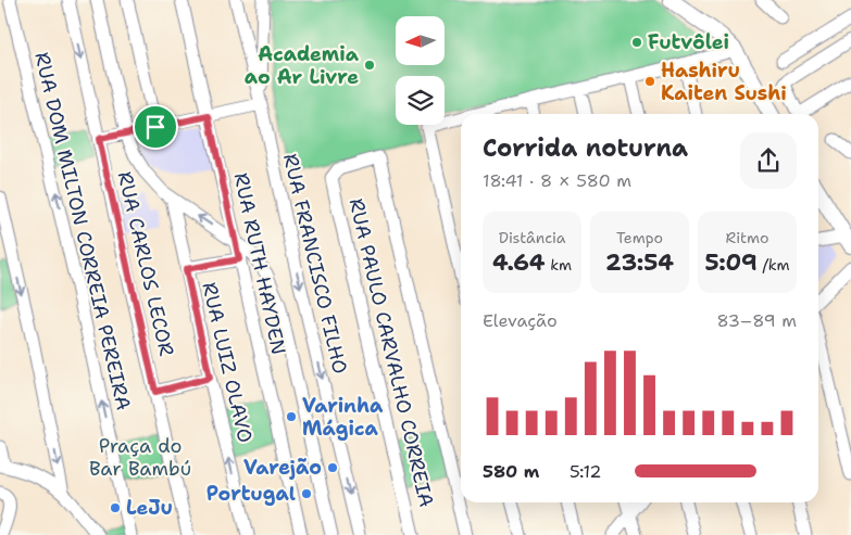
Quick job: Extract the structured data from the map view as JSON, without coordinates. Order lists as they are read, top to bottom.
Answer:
{
  "streets": {
    "street": [
      "RUA DOM MILTON CORREIA PEREIRA",
      "RUA CARLOS LECOR",
      "RUA RUTH HAYDEN",
      "RUA FRANCISCO FILHO",
      "RUA PAULO CARVALHO CORREIA",
      "RUA LUIZ OLAVO"
    ]
  },
  "parks": ["Praça do Bar Bambú"],
  "places": [
    "Futvôlei",
    "Academia ao Ar Livre",
    "Hashiru Kaiten Sushi",
    "Varinha Mágica",
    "Varejão",
    "Portugal",
    "LeJu"
  ],
  "north": "left",
  "page": {
    "heading": ["Corrida noturna", "18:41 · 8 × 580 m"],
    "stats": [
      ["Distância", "4.64 km"],
      ["Tempo", "23:54"],
      ["Ritmo", "5:09 /km"]
    ],
    "chart": ["Elevação", "83–89 m"],
    "list": [
      {
        "name": "580 m",
        "note": "5:12"
      }
    ]
  }
}
